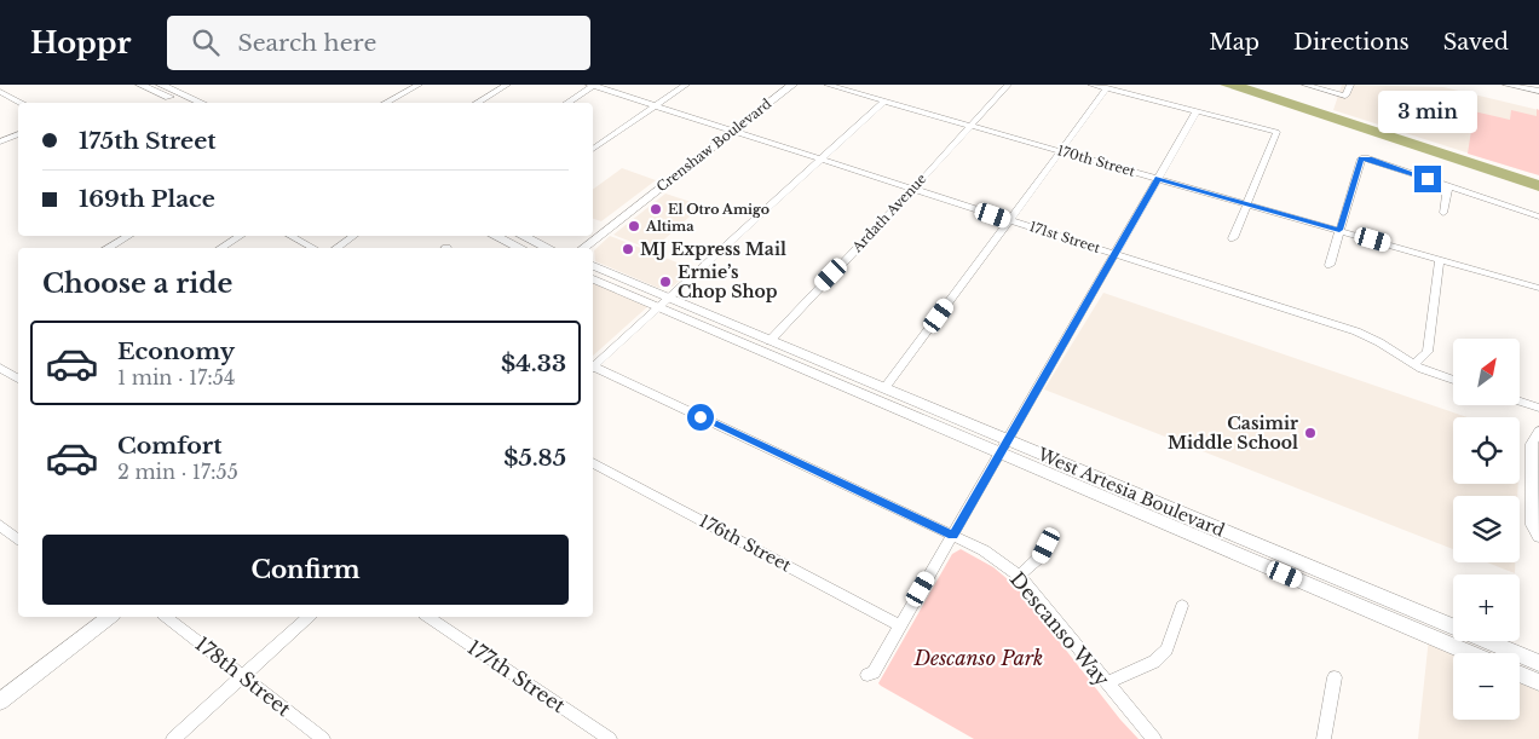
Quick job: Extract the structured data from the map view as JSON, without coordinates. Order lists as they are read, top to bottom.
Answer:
{
  "streets": {
    "main road": ["Crenshaw Boulevard", "West Artesia Boulevard"],
    "street": [
      "170th Street",
      "Ardath Avenue",
      "171st Street",
      "176th Street",
      "Descanso Way",
      "178th Street",
      "177th Street"
    ]
  },
  "crossings": [
    ["Crenshaw Boulevard", "171st Street"],
    ["170th Street", "Ardath Avenue"],
    ["Ardath Avenue", "171st Street"],
    ["Ardath Avenue", "West Artesia Boulevard"]
  ],
  "parks": ["Descanso Park"],
  "places": [
    "El Otro Amigo",
    "Altima",
    "MJ Express Mail",
    "Ernie’s Chop Shop",
    "Casimir Middle School"
  ],
  "north": "top right",
  "page": {
    "header": "Hoppr",
    "search": "Search here",
    "nav": ["Map", "Directions", "Saved"],
    "bubble": "3 min",
    "banner": ["175th Street", "169th Place"],
    "heading": "Choose a ride",
    "list": [
      {
        "name": "Economy",
        "note": "1 min · 17:54",
        "value": "$4.33"
      },
      {
        "name": "Comfort",
        "note": "2 min · 17:55",
        "value": "$5.85"
      }
    ],
    "map_buttons": ["+", "−"],
    "buttons": "Confirm"
  }
}
